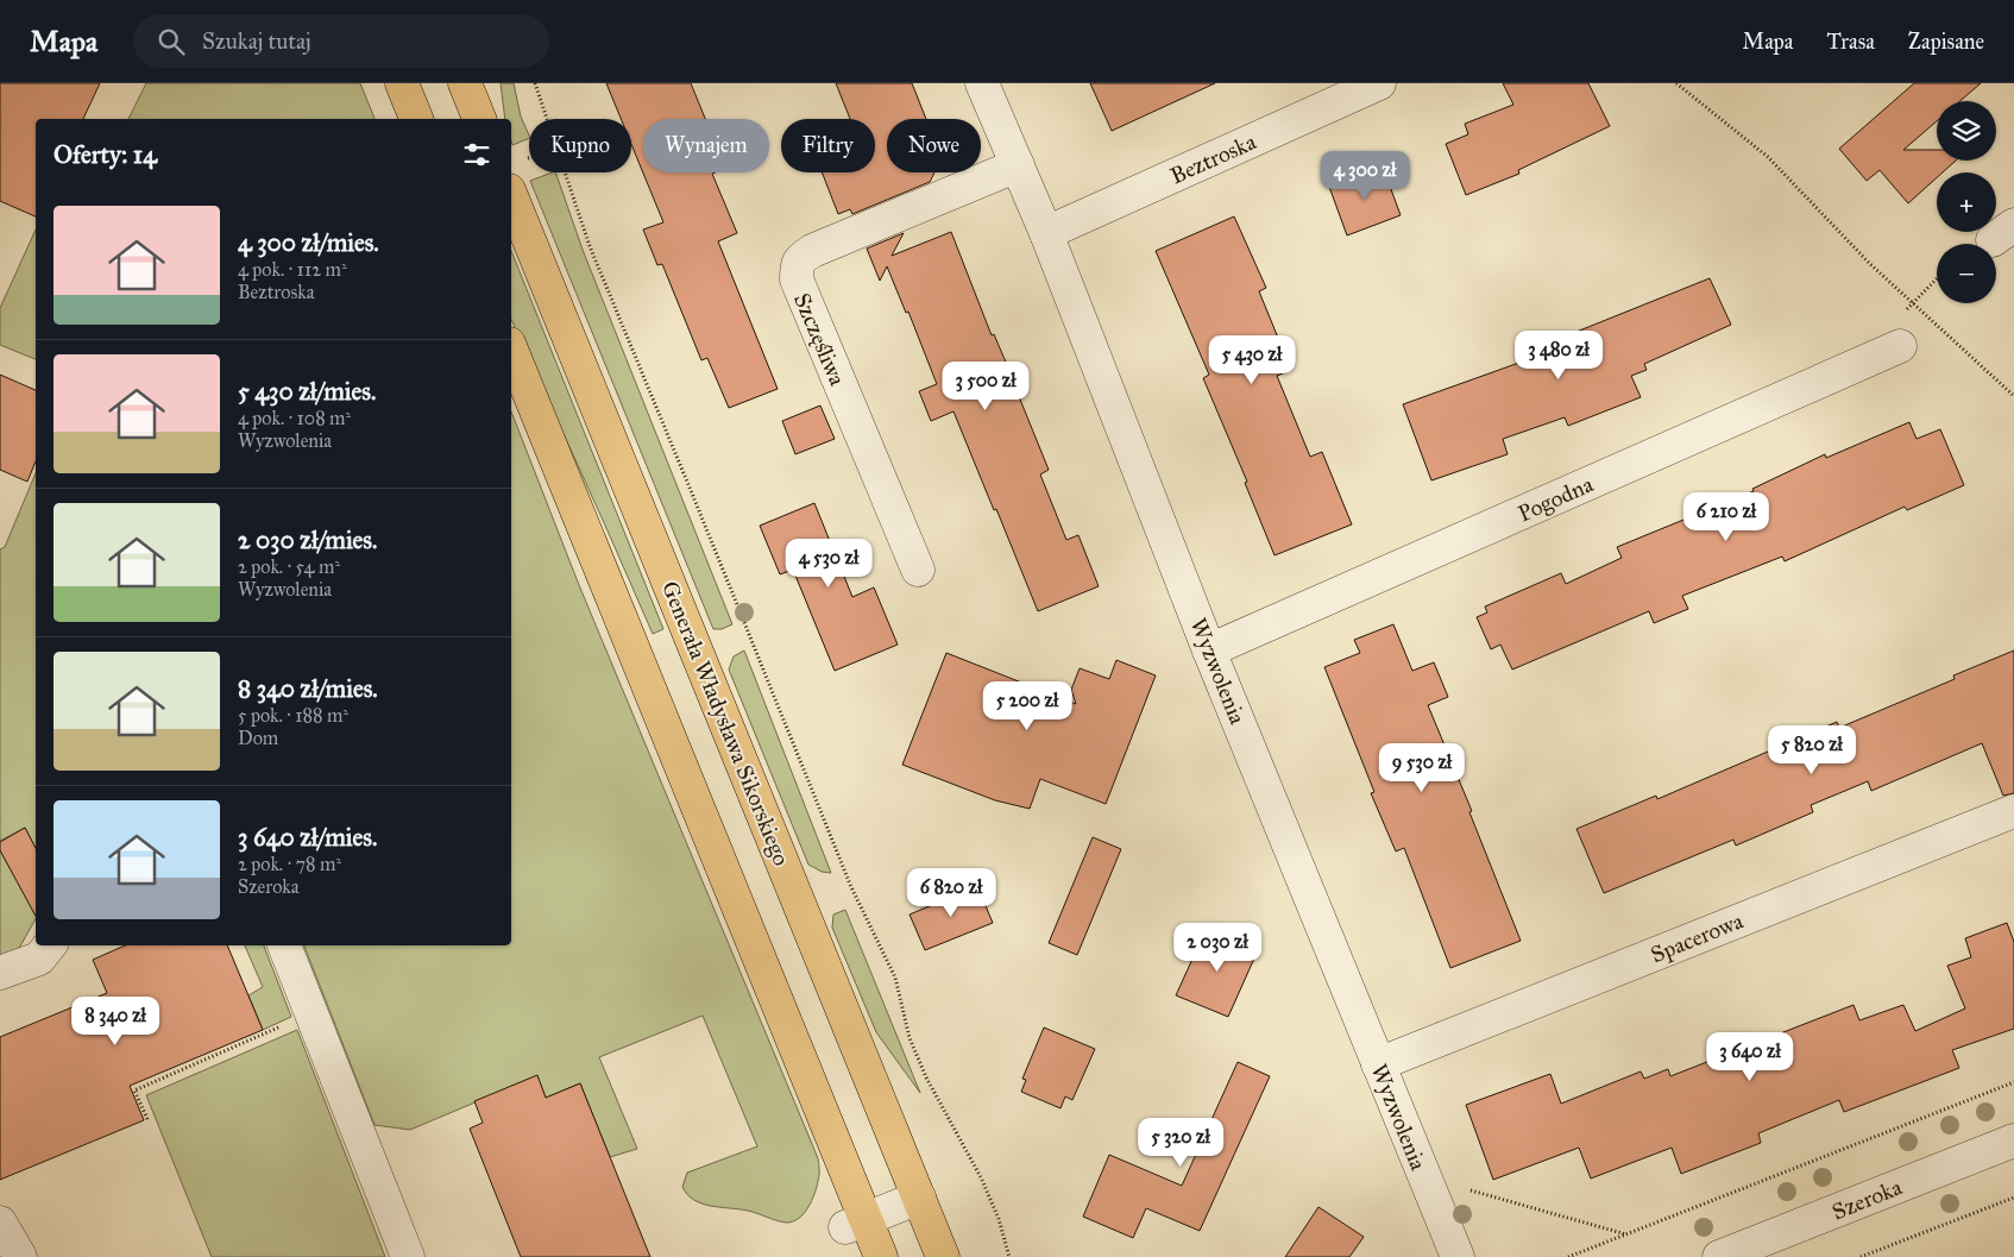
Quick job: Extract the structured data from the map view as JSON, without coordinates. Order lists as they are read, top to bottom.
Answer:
{
  "streets": {
    "main road": ["Generała Władysława Sikorskiego"],
    "street": [
      "Beztroska",
      "Szczęśliwa",
      "Pogodna",
      "Wyzwolenia",
      "Spacerowa",
      "Szeroka"
    ]
  },
  "crossings": [
    ["Beztroska", "Wyzwolenia"],
    ["Szczęśliwa", "Wyzwolenia"],
    ["Pogodna", "Wyzwolenia"],
    ["Wyzwolenia", "Spacerowa"]
  ],
  "page": {
    "header": "Mapa",
    "search": "Szukaj tutaj",
    "nav": ["Mapa", "Trasa", "Zapisane"],
    "map_buttons": ["+", "−"],
    "chip": [
      "Kupno",
      "Wynajem",
      "Filtry",
      "Nowe"
    ],
    "heading": "Oferty: 14",
    "price": [
      "4 300 zł",
      "3 480 zł",
      "5 430 zł",
      "3 500 zł",
      "6 210 zł",
      "4 530 zł",
      "5 200 zł",
      "5 820 zł",
      "9 530 zł",
      "6 820 zł",
      "2 030 zł",
      "8 340 zł",
      "3 640 zł",
      "5 320 zł"
    ],
    "list": [
      {
        "name": "4 300 zł/mies.",
        "note": "4 pok. · 112 m² · Beztroska"
      },
      {
        "name": "5 430 zł/mies.",
        "note": "4 pok. · 108 m² · Wyzwolenia"
      },
      {
        "name": "2 030 zł/mies.",
        "note": "2 pok. · 54 m² · Wyzwolenia"
      },
      {
        "name": "8 340 zł/mies.",
        "note": "5 pok. · 188 m² · Dom"
      },
      {
        "name": "3 640 zł/mies.",
        "note": "2 pok. · 78 m² · Szeroka"
      }
    ]
  }
}
